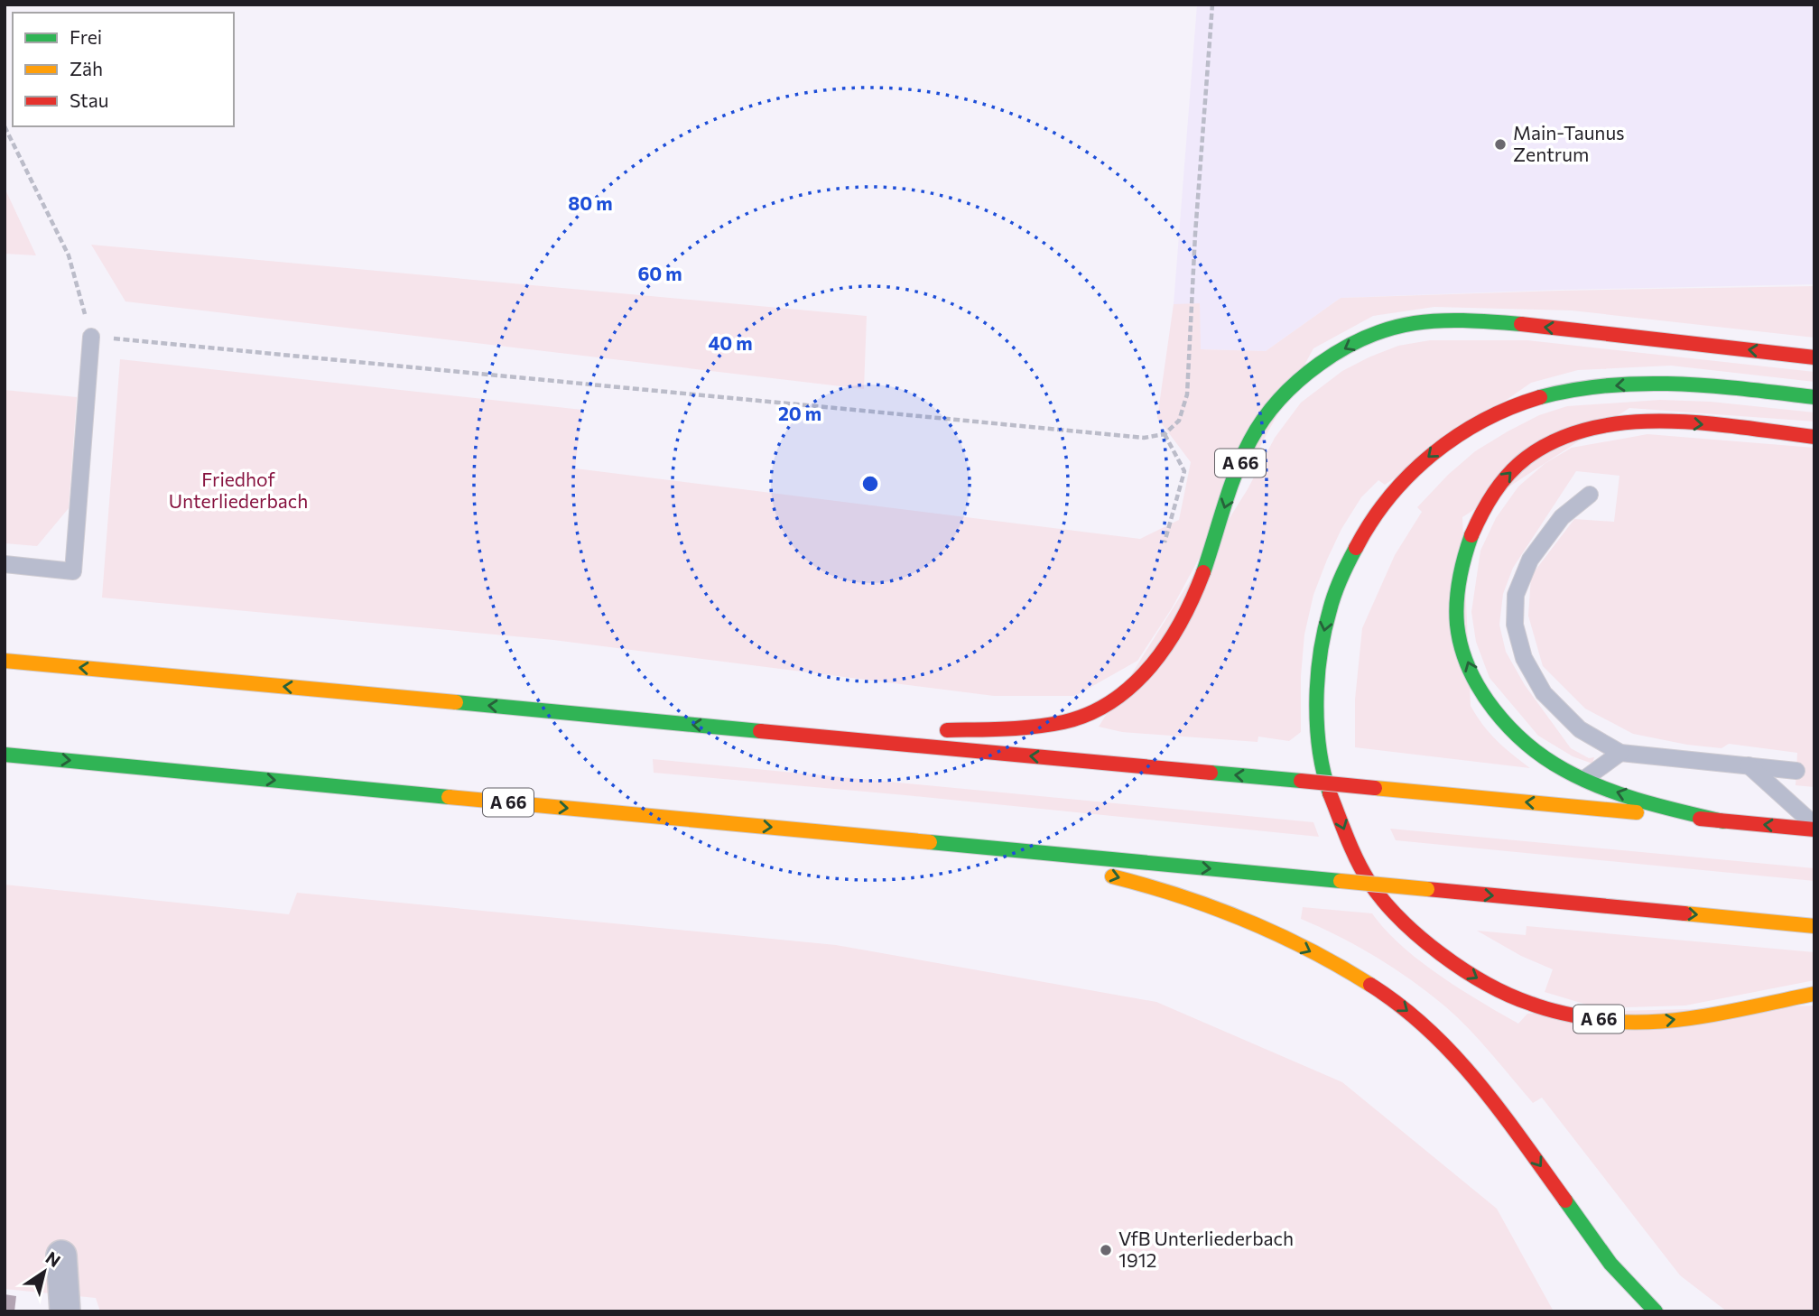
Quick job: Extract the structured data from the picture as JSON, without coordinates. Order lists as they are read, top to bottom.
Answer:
{
  "streets": {
    "highway": ["A 66"]
  },
  "parks": ["Friedhof Unterliederbach"],
  "places": ["Main-Taunus Zentrum", "VfB Unterliederbach 1912"],
  "legend": ["Frei", "Zäh", "Stau"],
  "north": "top right",
  "rings": [
    "80 m",
    "60 m",
    "40 m",
    "20 m"
  ]
}
